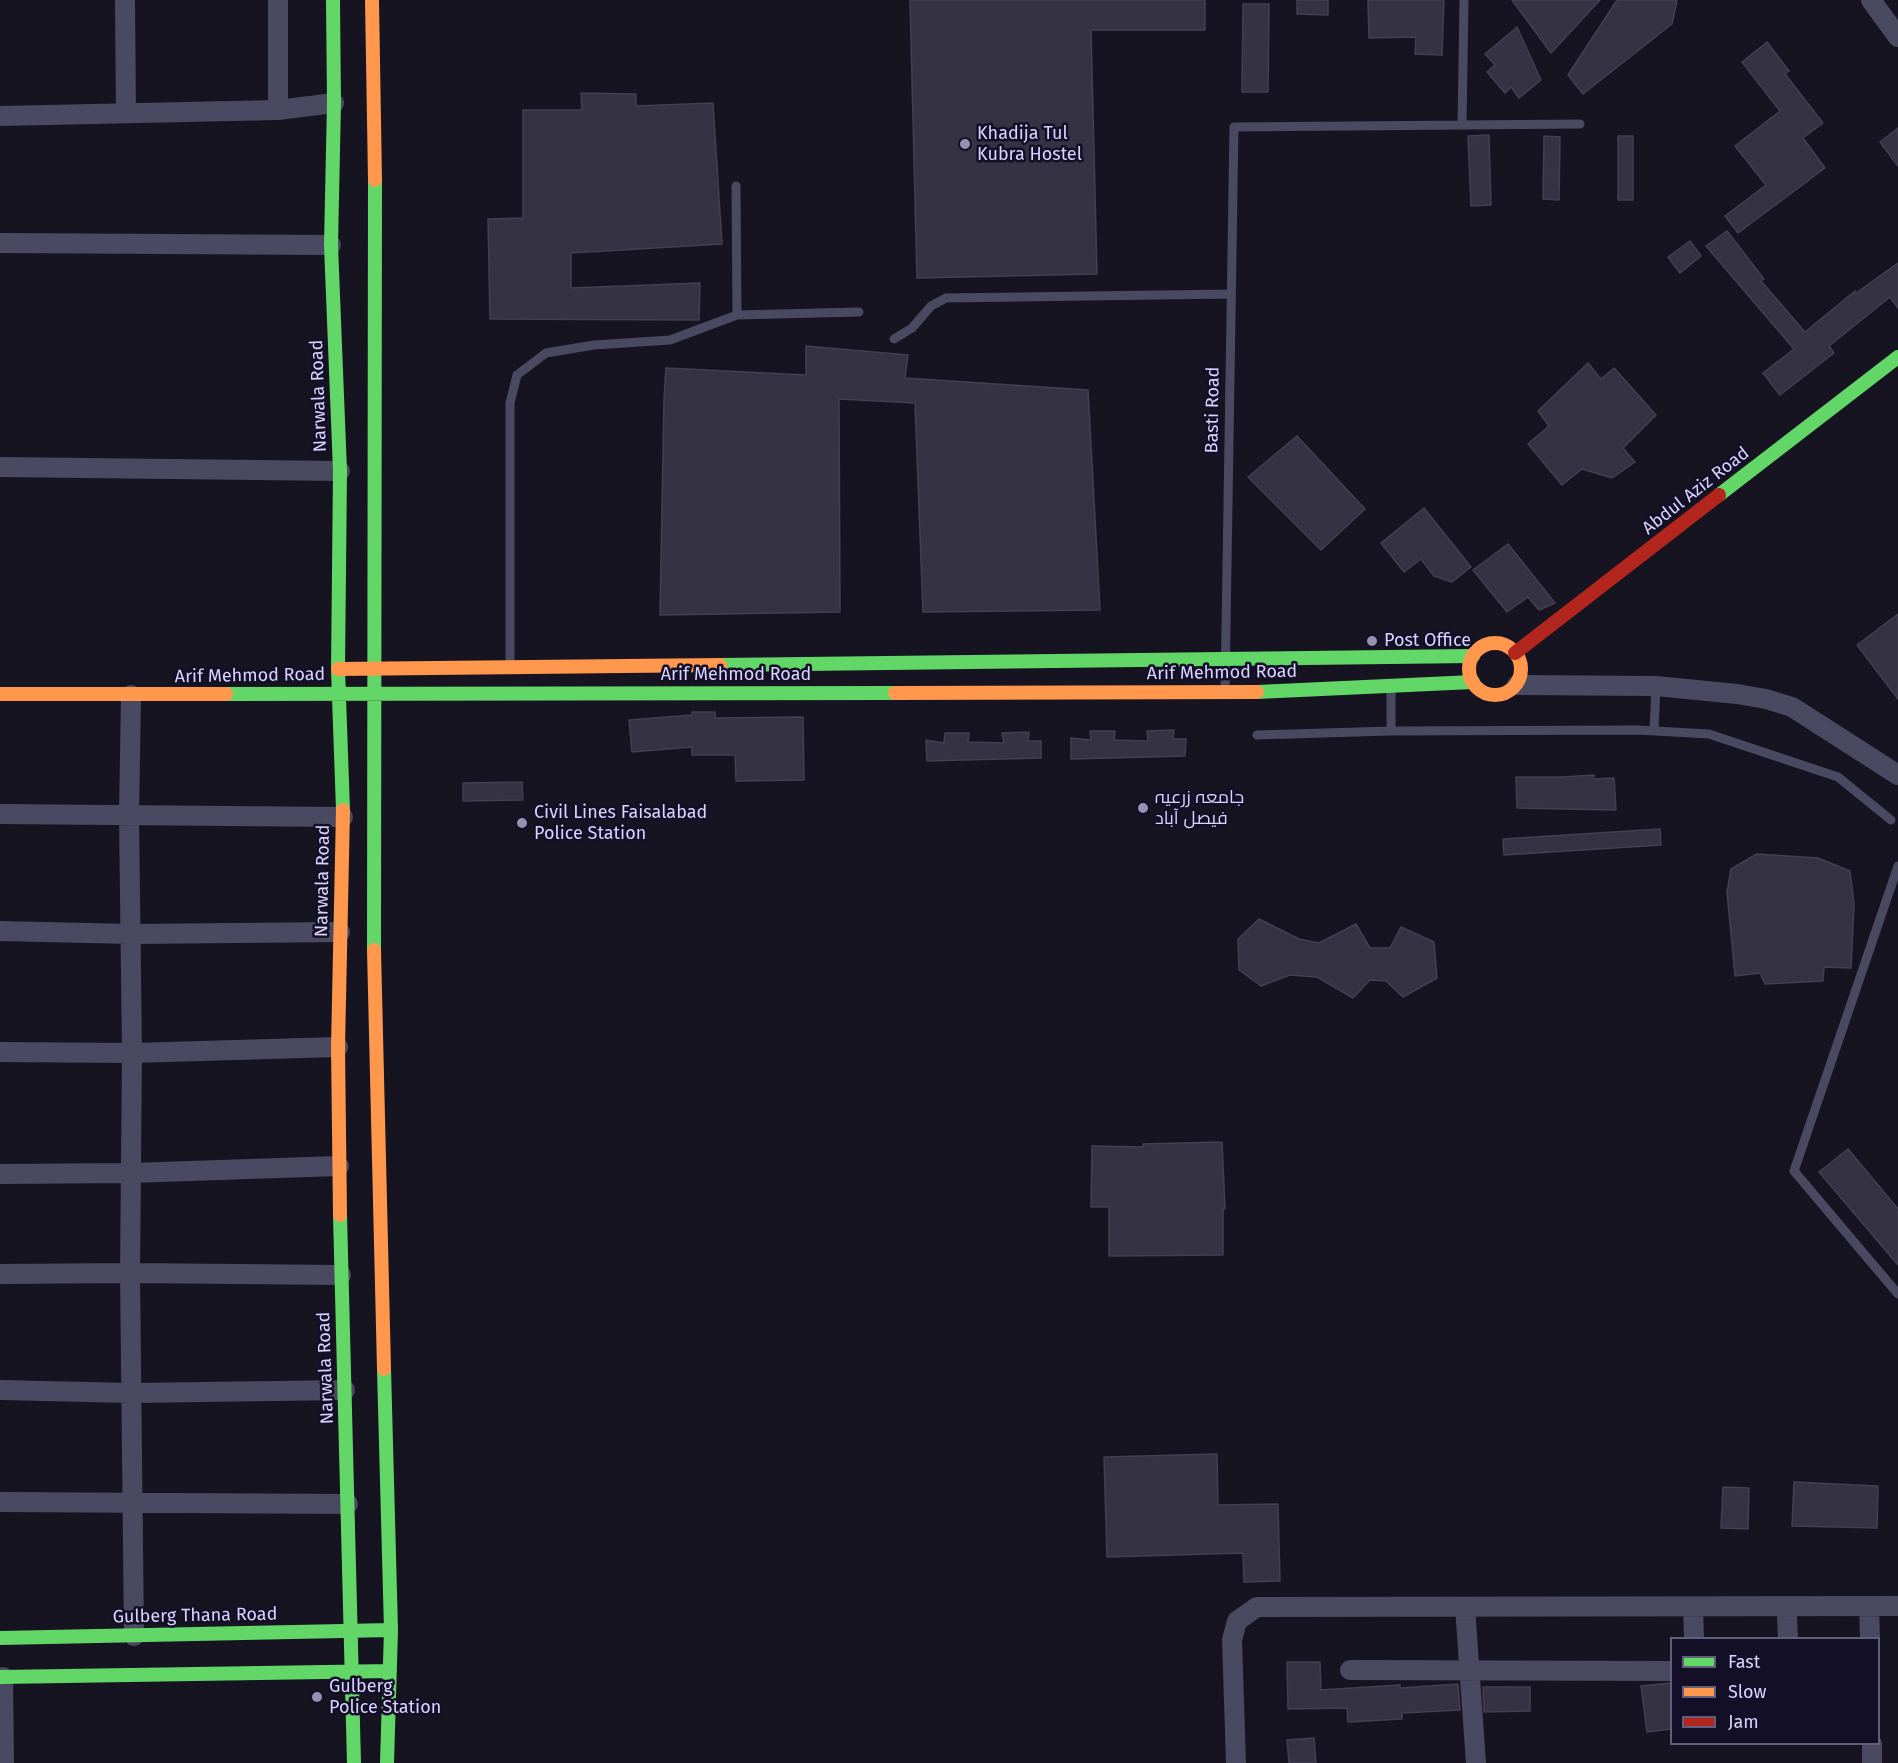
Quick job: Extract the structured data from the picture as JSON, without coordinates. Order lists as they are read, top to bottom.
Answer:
{
  "streets": {
    "main road": [
      "Narwala Road",
      "Abdul Aziz Road",
      "Arif Mehmod Road",
      "Gulberg Thana Road"
    ],
    "lane": ["Basti Road"]
  },
  "crossings": [
    ["Narwala Road", "Arif Mehmod Road"],
    ["Narwala Road", "Gulberg Thana Road"],
    ["Basti Road", "Arif Mehmod Road"],
    ["Abdul Aziz Road", "Arif Mehmod Road"]
  ],
  "places": [
    "Khadija Tul Kubra Hostel",
    "Post Office",
    "جامعہ زرعیہ فیصل آباد",
    "Civil Lines Faisalabad Police Station",
    "Gulberg Police Station"
  ],
  "legend": ["Fast", "Slow", "Jam"]
}
